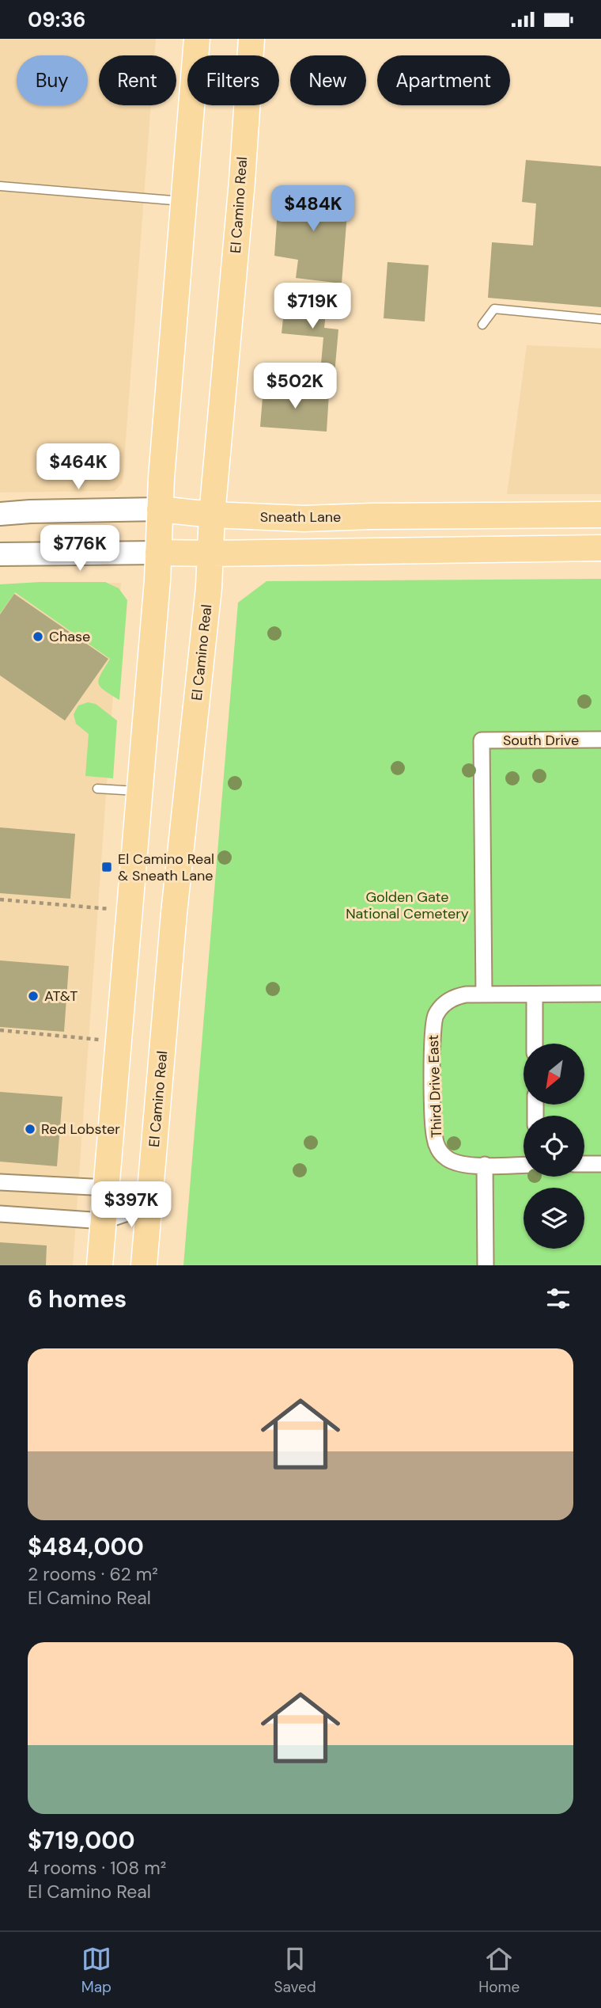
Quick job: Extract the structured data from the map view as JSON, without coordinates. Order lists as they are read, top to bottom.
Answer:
{
  "streets": {
    "main road": ["El Camino Real", "Sneath Lane"],
    "street": ["South Drive", "Third Drive East"]
  },
  "crossings": [
    ["El Camino Real", "Sneath Lane"],
    ["South Drive", "Third Drive East"]
  ],
  "parks": ["Golden Gate National Cemetery"],
  "places": {
    "other": ["Chase", "AT&T", "Red Lobster"],
    "transit": ["El Camino Real & Sneath Lane"]
  },
  "north": "bottom left",
  "page": {
    "status": "09:36",
    "chip": [
      "Buy",
      "Rent",
      "Filters",
      "New",
      "Apartment"
    ],
    "price": [
      "$484K",
      "$719K",
      "$502K",
      "$464K",
      "$776K",
      "$397K"
    ],
    "heading": "6 homes",
    "list": [
      {
        "name": "$484,000",
        "note": "2 rooms · 62 m² · El Camino Real"
      },
      {
        "name": "$719,000",
        "note": "4 rooms · 108 m² · El Camino Real"
      }
    ],
    "tabs": ["Map", "Saved", "Home"]
  }
}
